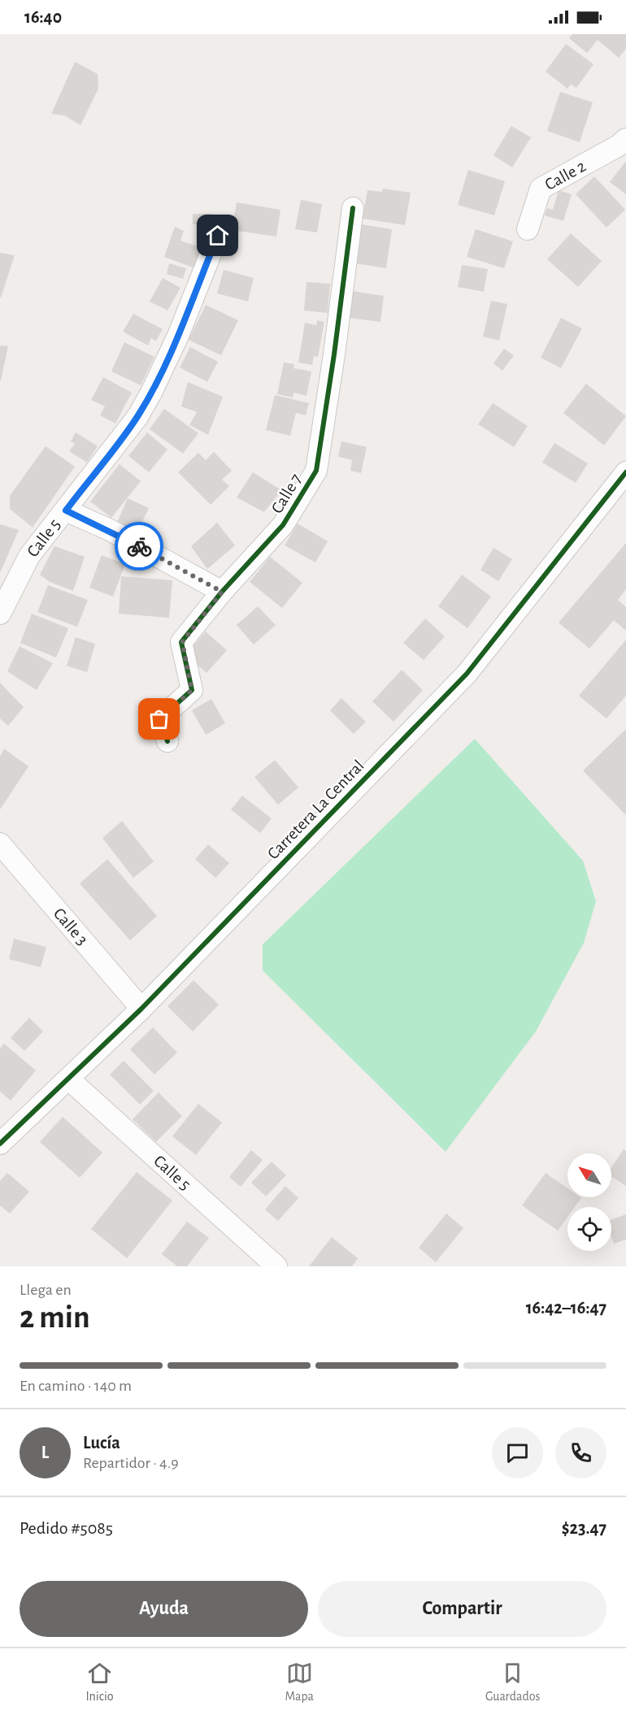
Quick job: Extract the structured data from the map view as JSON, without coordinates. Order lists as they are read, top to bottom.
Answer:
{
  "streets": {
    "street": [
      "Calle 2",
      "Calle 7",
      "Calle 5",
      "Carretera La Central",
      "Calle 3"
    ]
  },
  "crossings": [
    ["Calle 5", "Carretera La Central"],
    ["Carretera La Central", "Calle 3"]
  ],
  "north": "top left",
  "page": {
    "status": "16:40",
    "heading": ["2 min", "Llega en", "16:42–16:47"],
    "panel": [
      "Lucía",
      "Repartidor · 4.9",
      "Pedido #5085",
      "$23.47"
    ],
    "bar": "En camino · 140 m",
    "round": "L",
    "buttons": ["Ayuda", "Compartir"],
    "tabs": ["Inicio", "Mapa", "Guardados"]
  }
}
